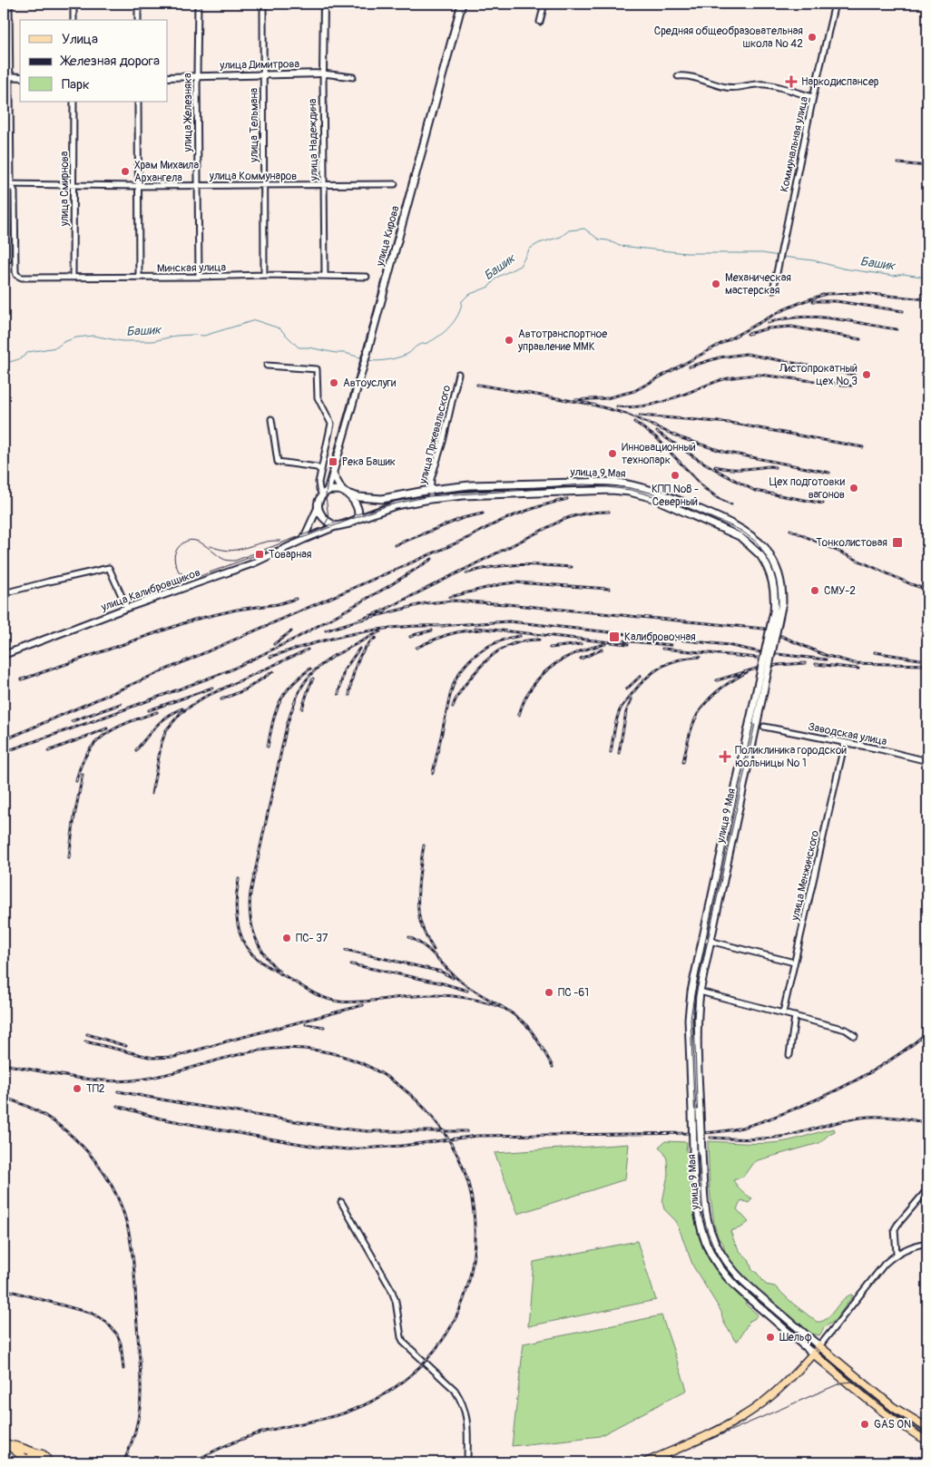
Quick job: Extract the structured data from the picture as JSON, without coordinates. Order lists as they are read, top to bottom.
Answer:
{
  "streets": {
    "main road": ["улица Кирова", "улица 9 Мая"],
    "street": [
      "улица Димитрова",
      "улица Железняка",
      "улица Тельмана",
      "улица Надеждина",
      "Коммунальная улица",
      "улица Коммунаров",
      "улица Смирнова",
      "Минская улица",
      "улица Пржевальского",
      "улица Калибровщиков",
      "Заводская улица",
      "улица Менжинского"
    ]
  },
  "crossings": [
    ["улица Димитрова", "улица Железняка"],
    ["улица Димитрова", "улица Тельмана"],
    ["улица Димитрова", "улица Надеждина"],
    ["улица Железняка", "улица Коммунаров"],
    ["улица Железняка", "Минская улица"],
    ["улица Тельмана", "улица Коммунаров"],
    ["улица Тельмана", "Минская улица"],
    ["улица Надеждина", "улица Коммунаров"],
    ["улица Надеждина", "Минская улица"],
    ["улица Коммунаров", "улица Смирнова"],
    ["улица Смирнова", "Минская улица"],
    ["улица Кирова", "улица 9 Мая"],
    ["улица Кирова", "улица Калибровщиков"],
    ["улица Пржевальского", "улица 9 Мая"],
    ["улица 9 Мая", "улица Калибровщиков"],
    ["Заводская улица", "улица Менжинского"]
  ],
  "water": ["Башик"],
  "places": {
    "other": [
      "Средняя общеобразовательная школа № 42",
      "Храм Михаила Архангела",
      "Механическая мастерская",
      "Автотранспортное управление ММК",
      "Листопрокатный цех № 3",
      "Автоуслуги",
      "Инновационный технопарк",
      "КПП №8 - Северный",
      "Цех подготовки вагонов",
      "СМУ-2",
      "ПС- 37",
      "ПС -61",
      "ТП2",
      "Шельф",
      "GAS ON"
    ],
    "health": ["Наркодиспансер", "Поликлиника городской юольницы № 1"],
    "transit": [
      "Река Башик",
      "Тонколистовая",
      "Товарная",
      "Калибровочная"
    ]
  },
  "legend": ["Улица", "Железная дорога", "Парк"]
}
